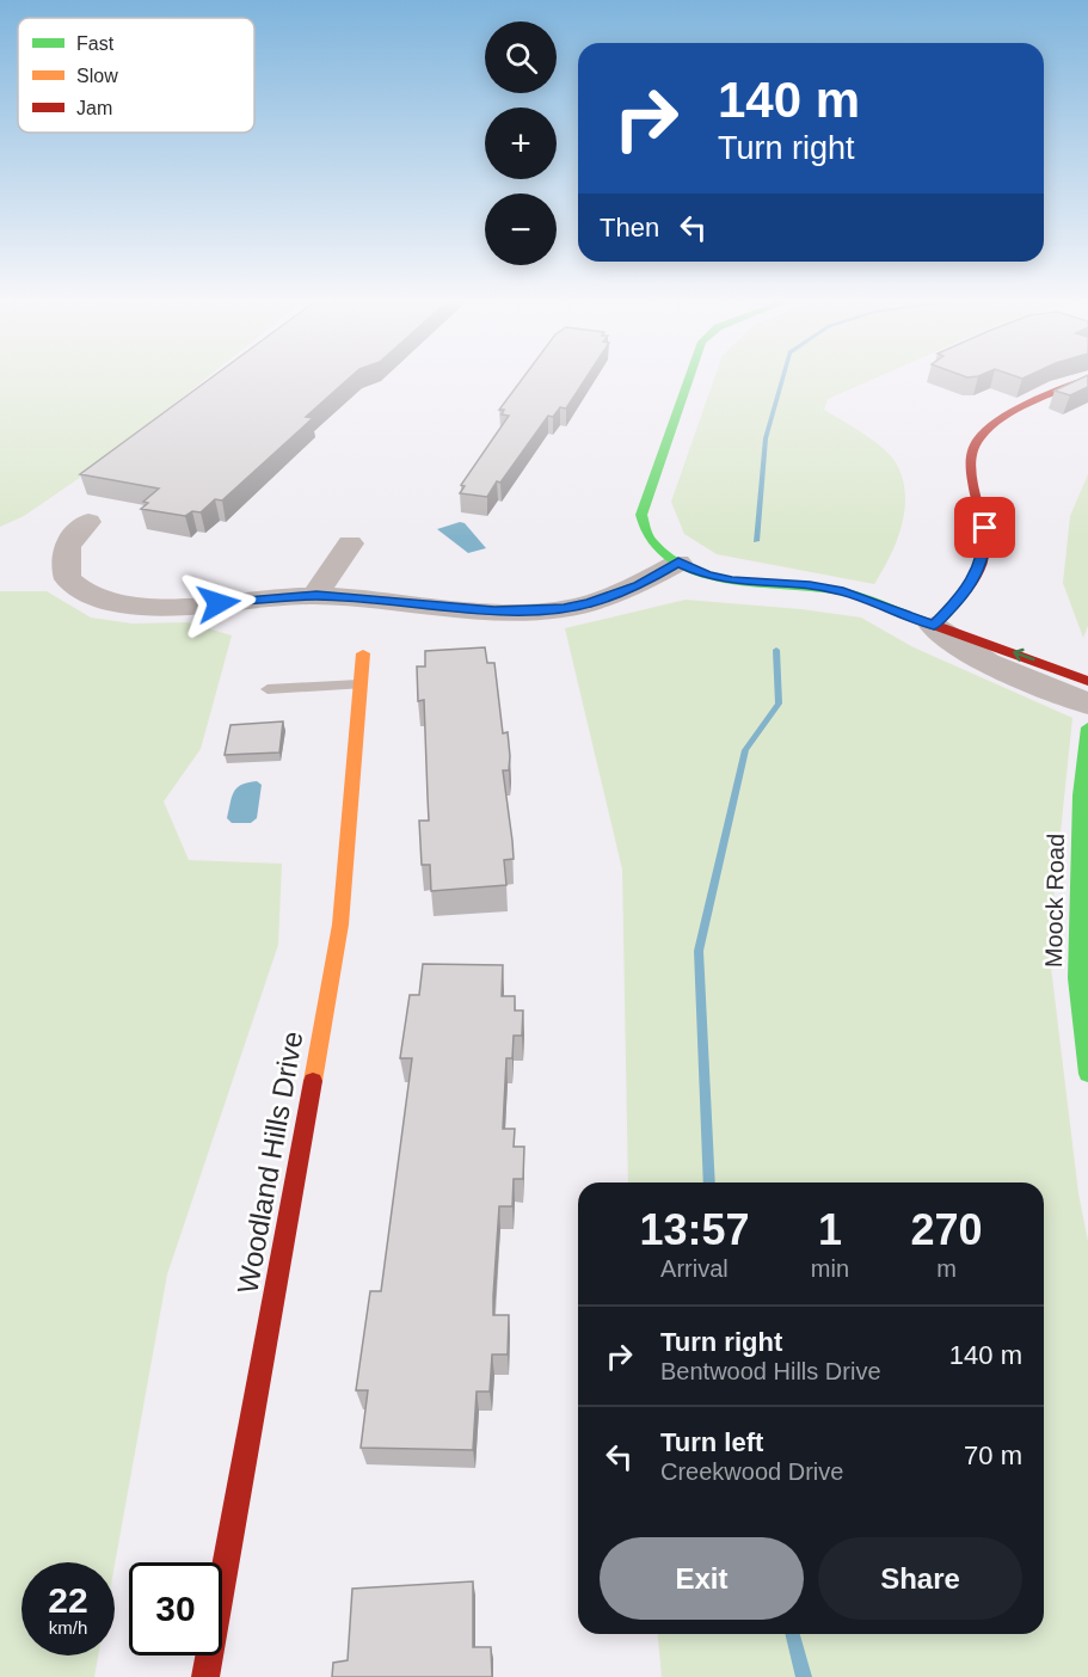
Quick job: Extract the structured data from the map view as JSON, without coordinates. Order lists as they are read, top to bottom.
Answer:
{
  "streets": {
    "street": ["Moock Road", "Woodland Hills Drive"]
  },
  "legend": ["Fast", "Slow", "Jam"],
  "page": {
    "map_buttons": ["+", "−"],
    "turn": ["140 m", "Turn right"],
    "then": "Then",
    "eta": [
      "13:57",
      "Arrival",
      "1",
      "min",
      "270",
      "m"
    ],
    "list": [
      {
        "name": "Turn right",
        "note": "Bentwood Hills Drive",
        "value": "140 m"
      },
      {
        "name": "Turn left",
        "note": "Creekwood Drive",
        "value": "70 m"
      }
    ],
    "buttons": ["Exit", "Share"],
    "speed": "22 km/h",
    "limit": "30"
  }
}
